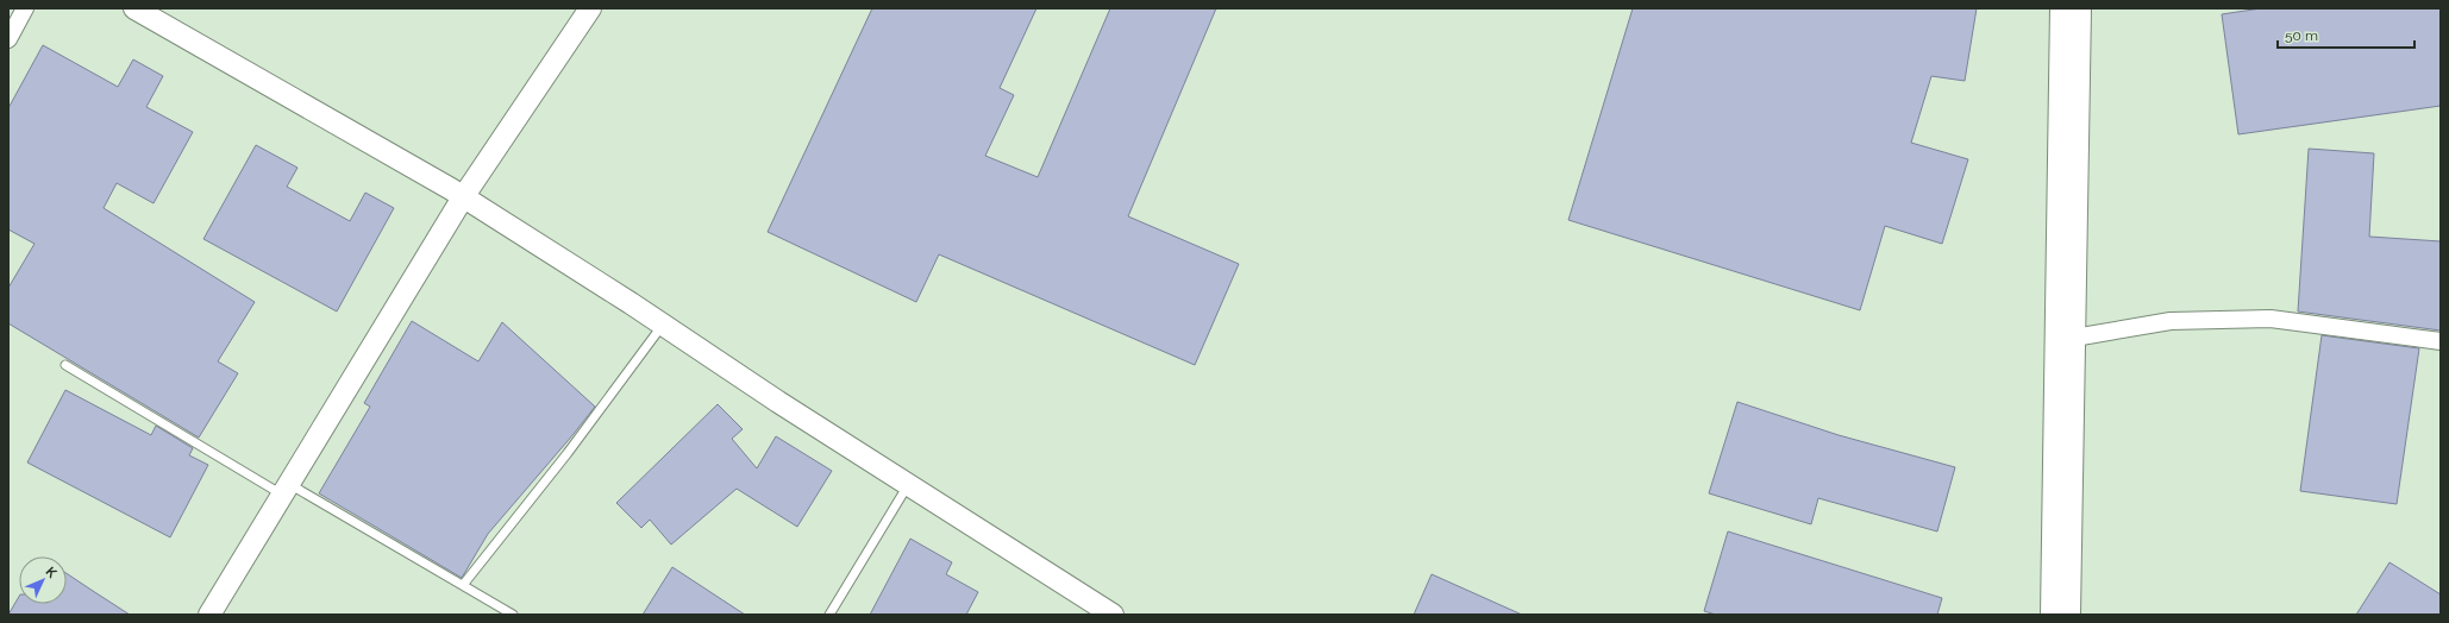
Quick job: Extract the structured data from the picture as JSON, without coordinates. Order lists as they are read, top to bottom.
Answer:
{
  "scale_bar": "50 m",
  "north": "top right"
}
